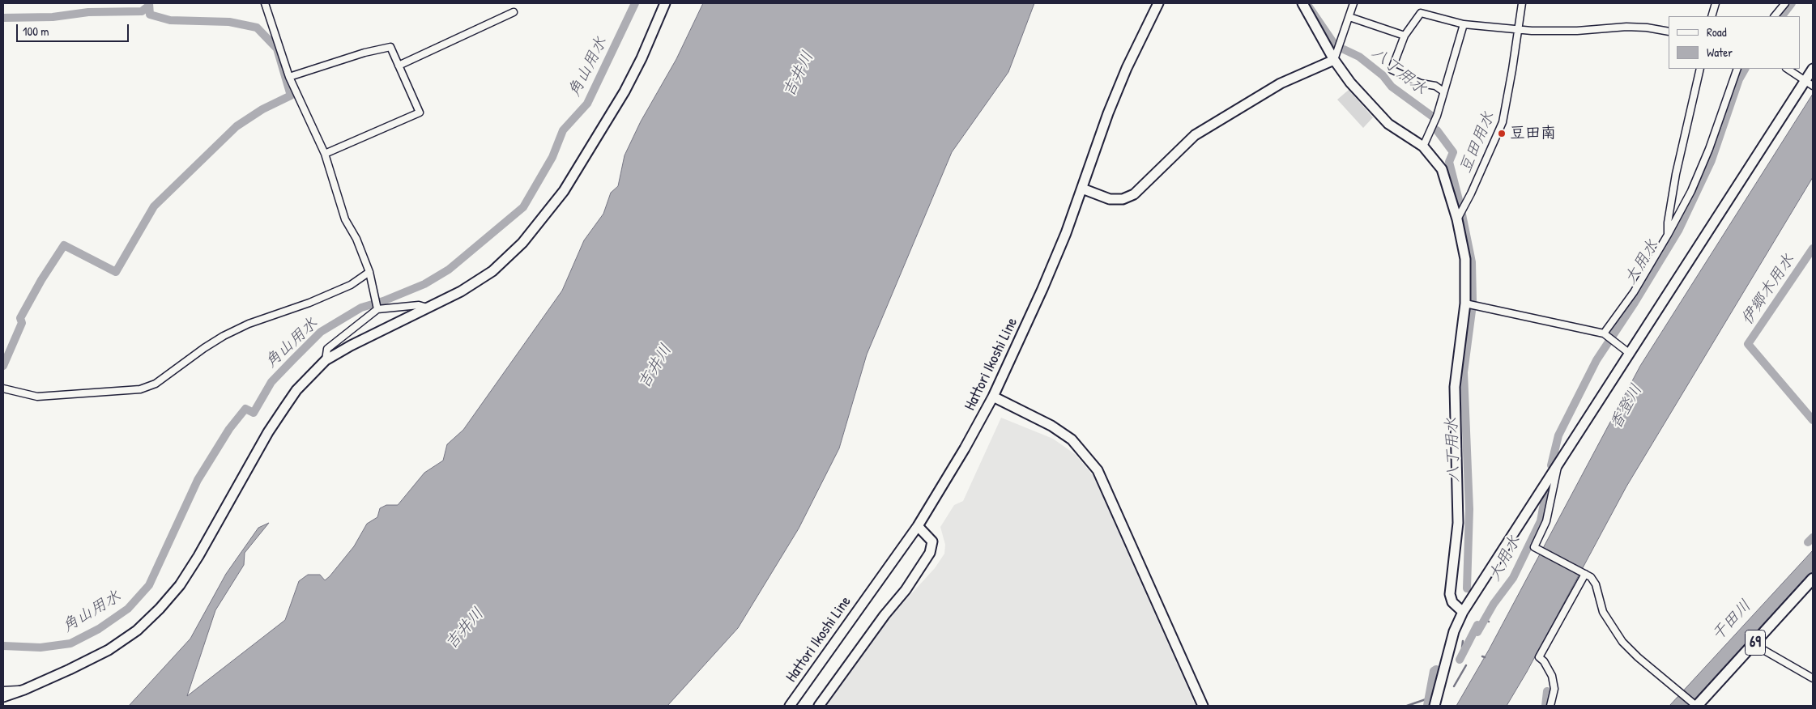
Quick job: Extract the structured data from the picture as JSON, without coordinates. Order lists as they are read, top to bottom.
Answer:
{
  "streets": {
    "main road": ["69"],
    "street": ["Hattori Ikoshi Line"]
  },
  "water": [
    "角山用水",
    "八丁用水",
    "吉井川",
    "豆田用水",
    "大用水",
    "伊郷木用水",
    "香登川",
    "干田川"
  ],
  "places": ["豆田南"],
  "legend": ["Road", "Water"],
  "scale_bar": "100 m"
}
